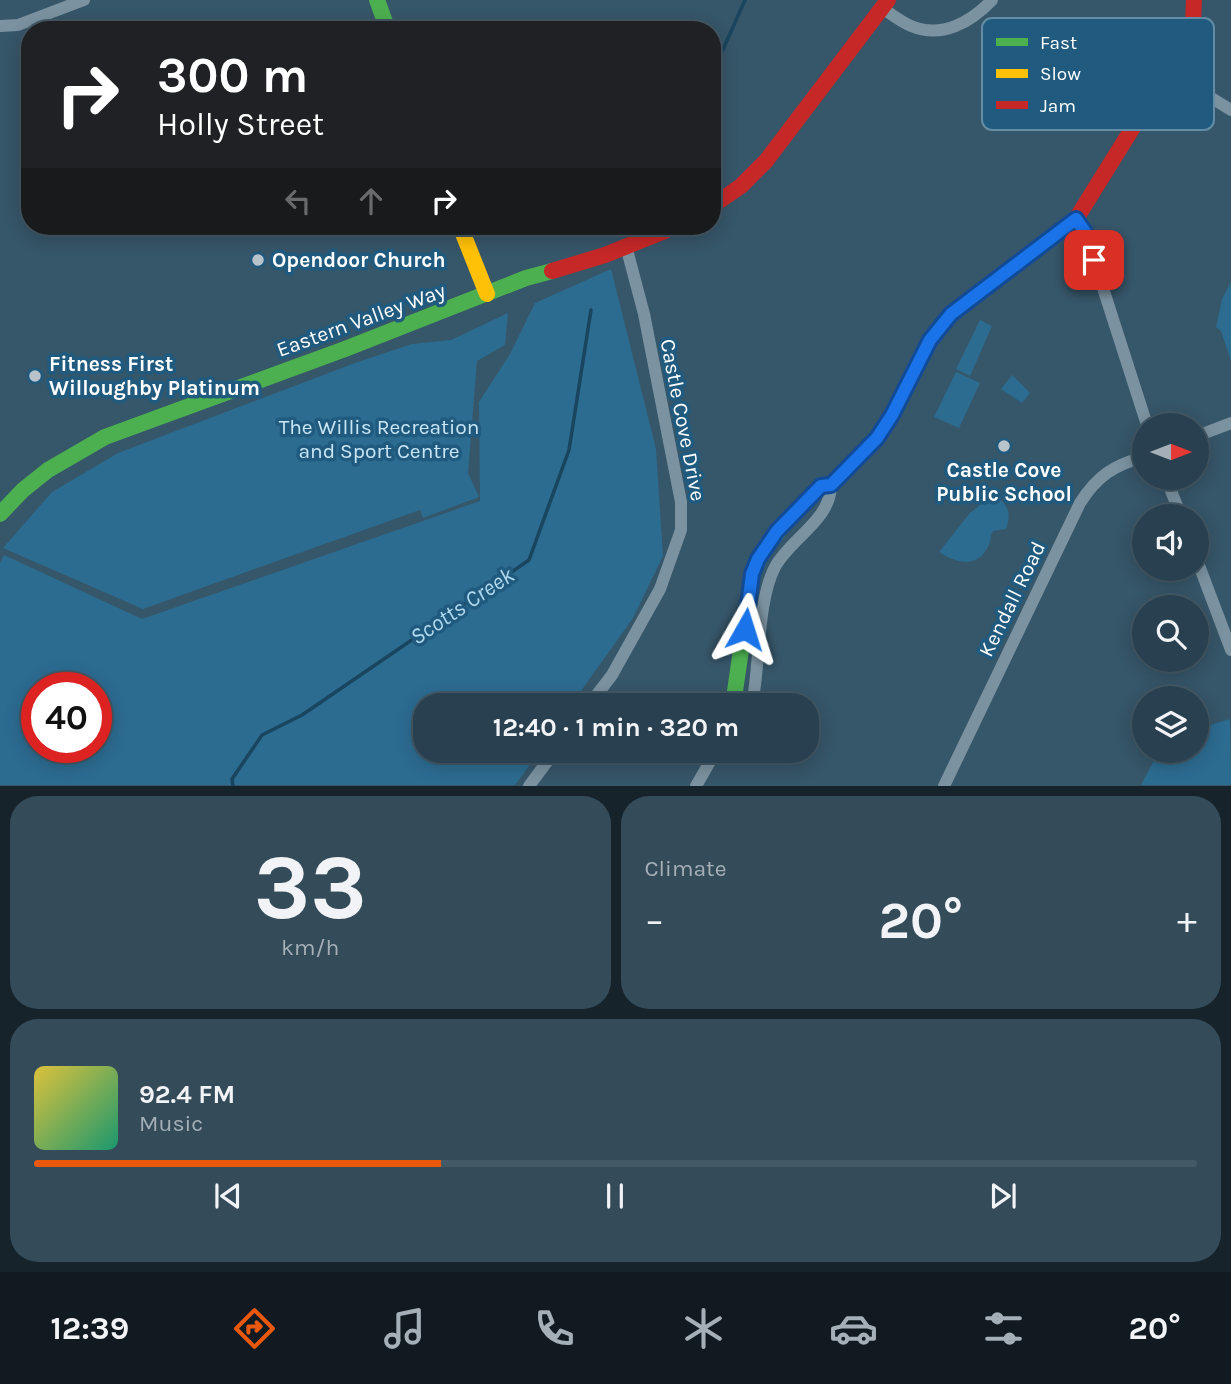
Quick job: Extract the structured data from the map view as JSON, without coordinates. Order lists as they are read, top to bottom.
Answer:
{
  "streets": {
    "main road": ["Eastern Valley Way"],
    "street": ["Castle Cove Drive", "Kendall Road"]
  },
  "crossings": [
    ["Eastern Valley Way", "Castle Cove Drive"]
  ],
  "water": ["Scotts Creek"],
  "parks": ["The Willis Recreation and Sport Centre"],
  "places": ["Opendoor Church", "Fitness First Willoughby Platinum", "Castle Cove Public School"],
  "legend": ["Fast", "Slow", "Jam"],
  "north": "right",
  "page": {
    "turn": ["300 m", "Holly Street"],
    "limit": "40",
    "trip": "12:40 · 1 min · 320 m",
    "tile": [
      ["33", "km/h"],
      "Climate"
    ],
    "heat": ["−", "20°", "+"],
    "song": ["92.4 FM", "Music"],
    "tabs": ["12:39", "20°"]
  }
}
